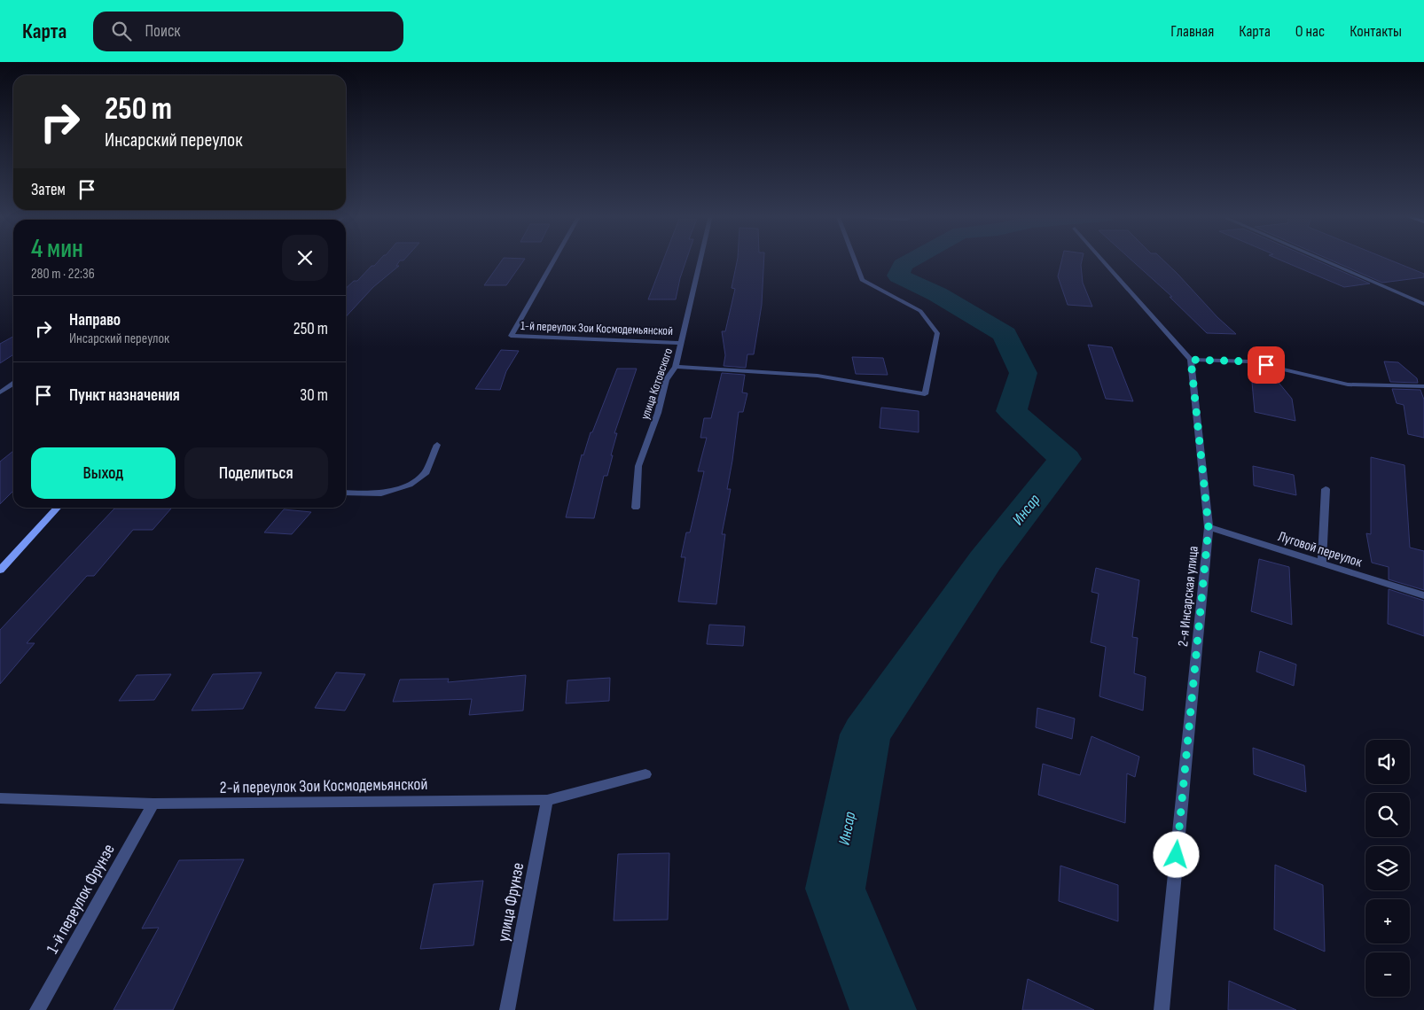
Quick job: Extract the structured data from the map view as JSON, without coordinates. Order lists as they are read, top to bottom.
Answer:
{
  "streets": {
    "street": [
      "1-й переулок Зои Космодемьянской",
      "улица Котовского",
      "Луговой переулок",
      "2-я Инсарская улица",
      "2-й переулок Зои Космодемьянской",
      "1-й переулок Фрунзе",
      "улица Фрунзе"
    ]
  },
  "crossings": [
    ["1-й переулок Зои Космодемьянской", "улица Котовского"],
    ["Луговой переулок", "2-я Инсарская улица"],
    ["2-й переулок Зои Космодемьянской", "1-й переулок Фрунзе"],
    ["2-й переулок Зои Космодемьянской", "улица Фрунзе"]
  ],
  "water": ["Инсар"],
  "page": {
    "header": "Карта",
    "search": "Поиск",
    "nav": [
      "Главная",
      "Карта",
      "О нас",
      "Контакты"
    ],
    "turn": ["250 m", "Инсарский переулок"],
    "then": "Затем",
    "heading": ["4 мин", "280 m · 22:36"],
    "list": [
      {
        "name": "Направо",
        "note": "Инсарский переулок",
        "value": "250 m"
      },
      {
        "name": "Пункт назначения",
        "value": "30 m"
      }
    ],
    "buttons": ["Выход", "Поделиться"],
    "map_buttons": ["+", "−"]
  }
}
